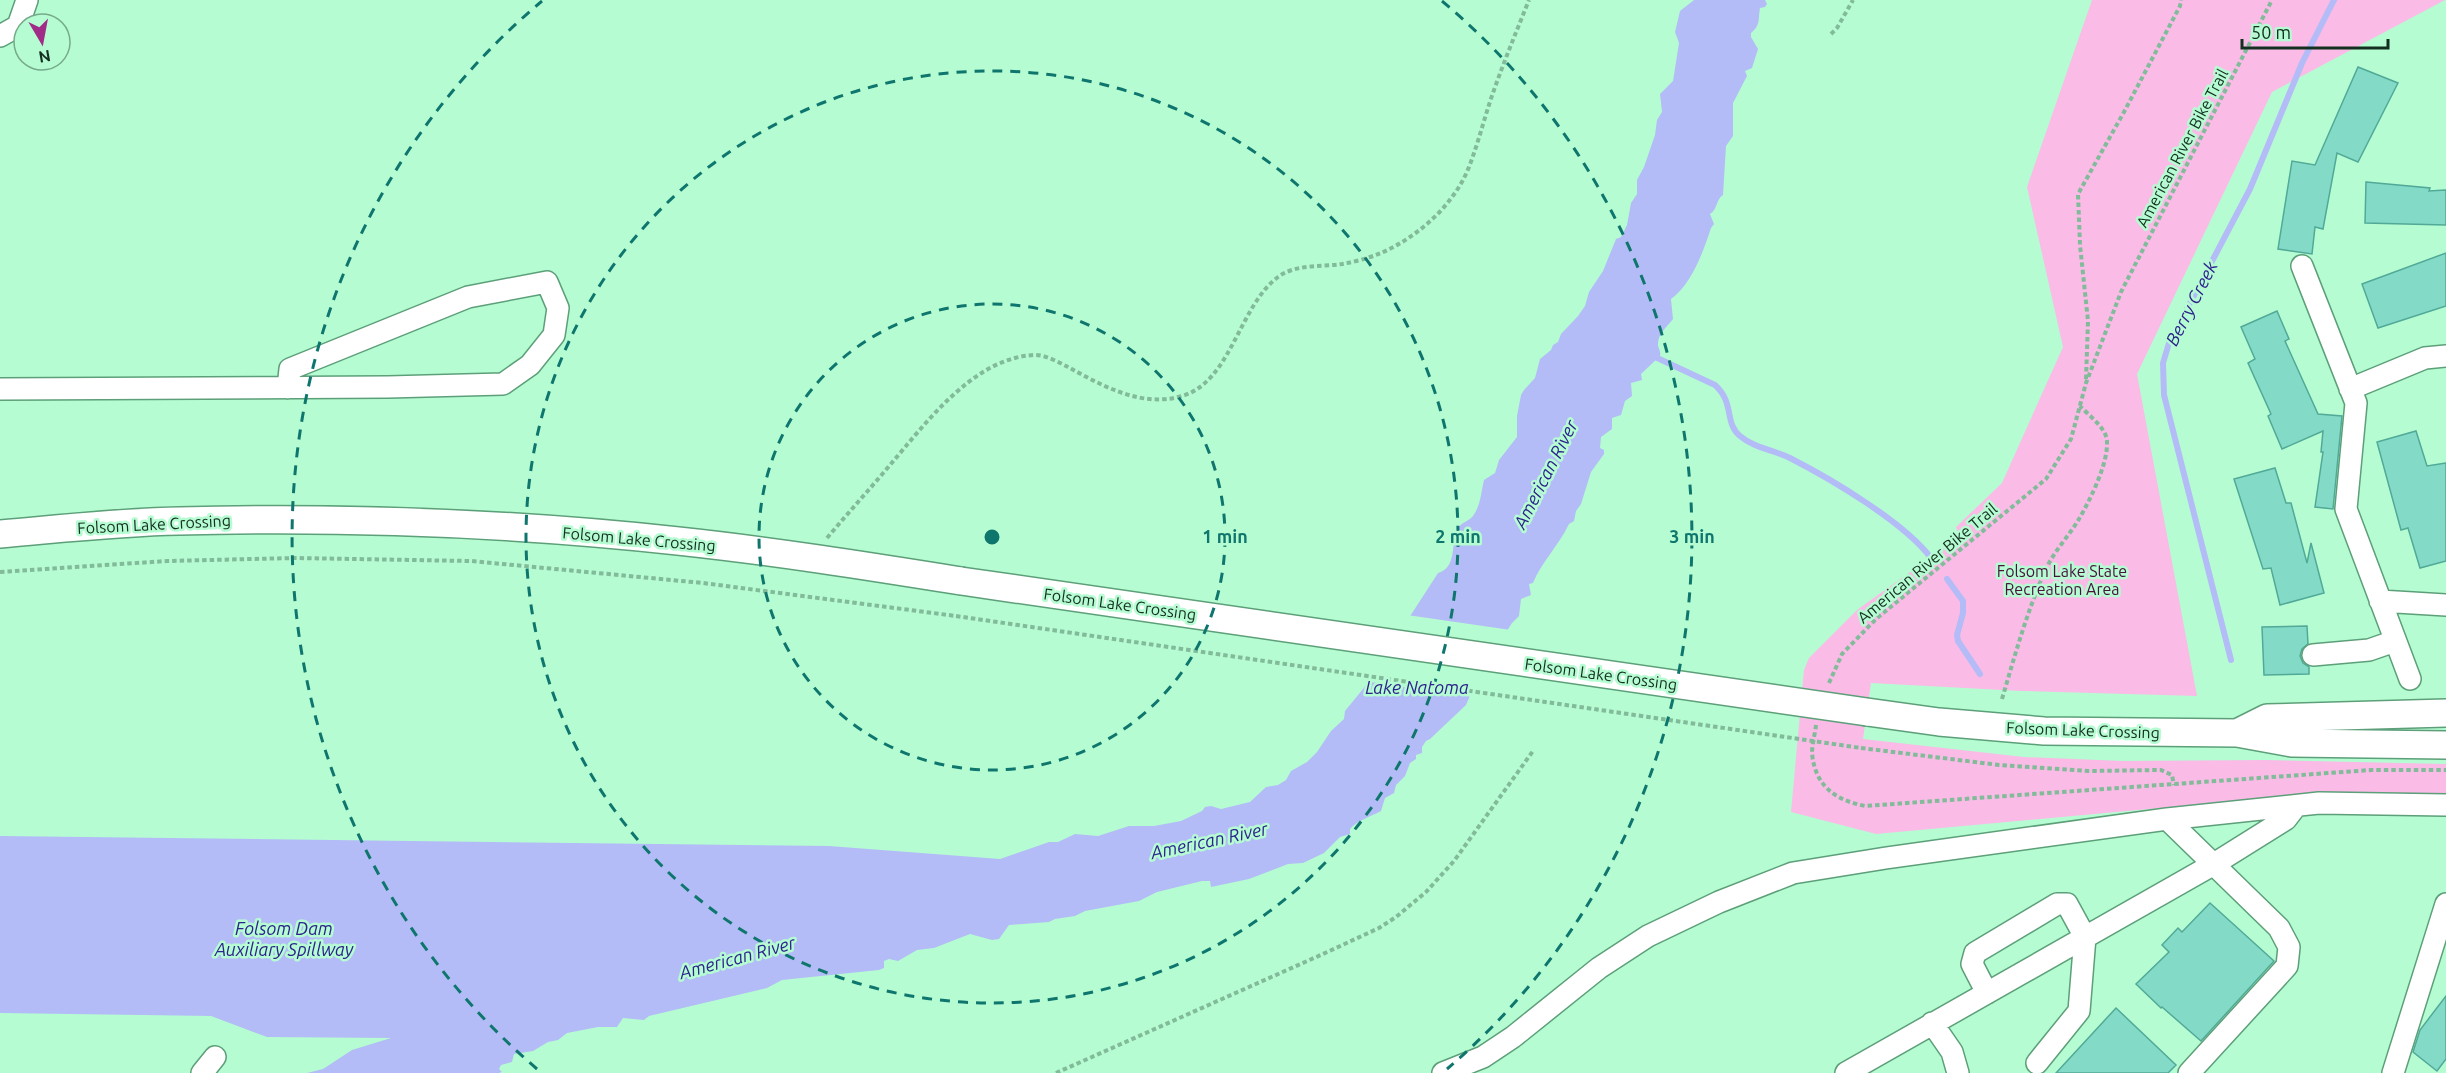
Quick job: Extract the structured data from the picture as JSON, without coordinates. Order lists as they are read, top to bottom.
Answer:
{
  "streets": {
    "main road": ["Folsom Lake Crossing"],
    "path": ["American River Bike Trail"]
  },
  "water": [
    "Berry Creek",
    "American River",
    "Lake Natoma",
    "Folsom Dam Auxiliary Spillway"
  ],
  "parks": ["Folsom Lake State Recreation Area"],
  "scale_bar": "50 m",
  "north": "bottom",
  "rings": ["1 min", "2 min", "3 min"]
}
